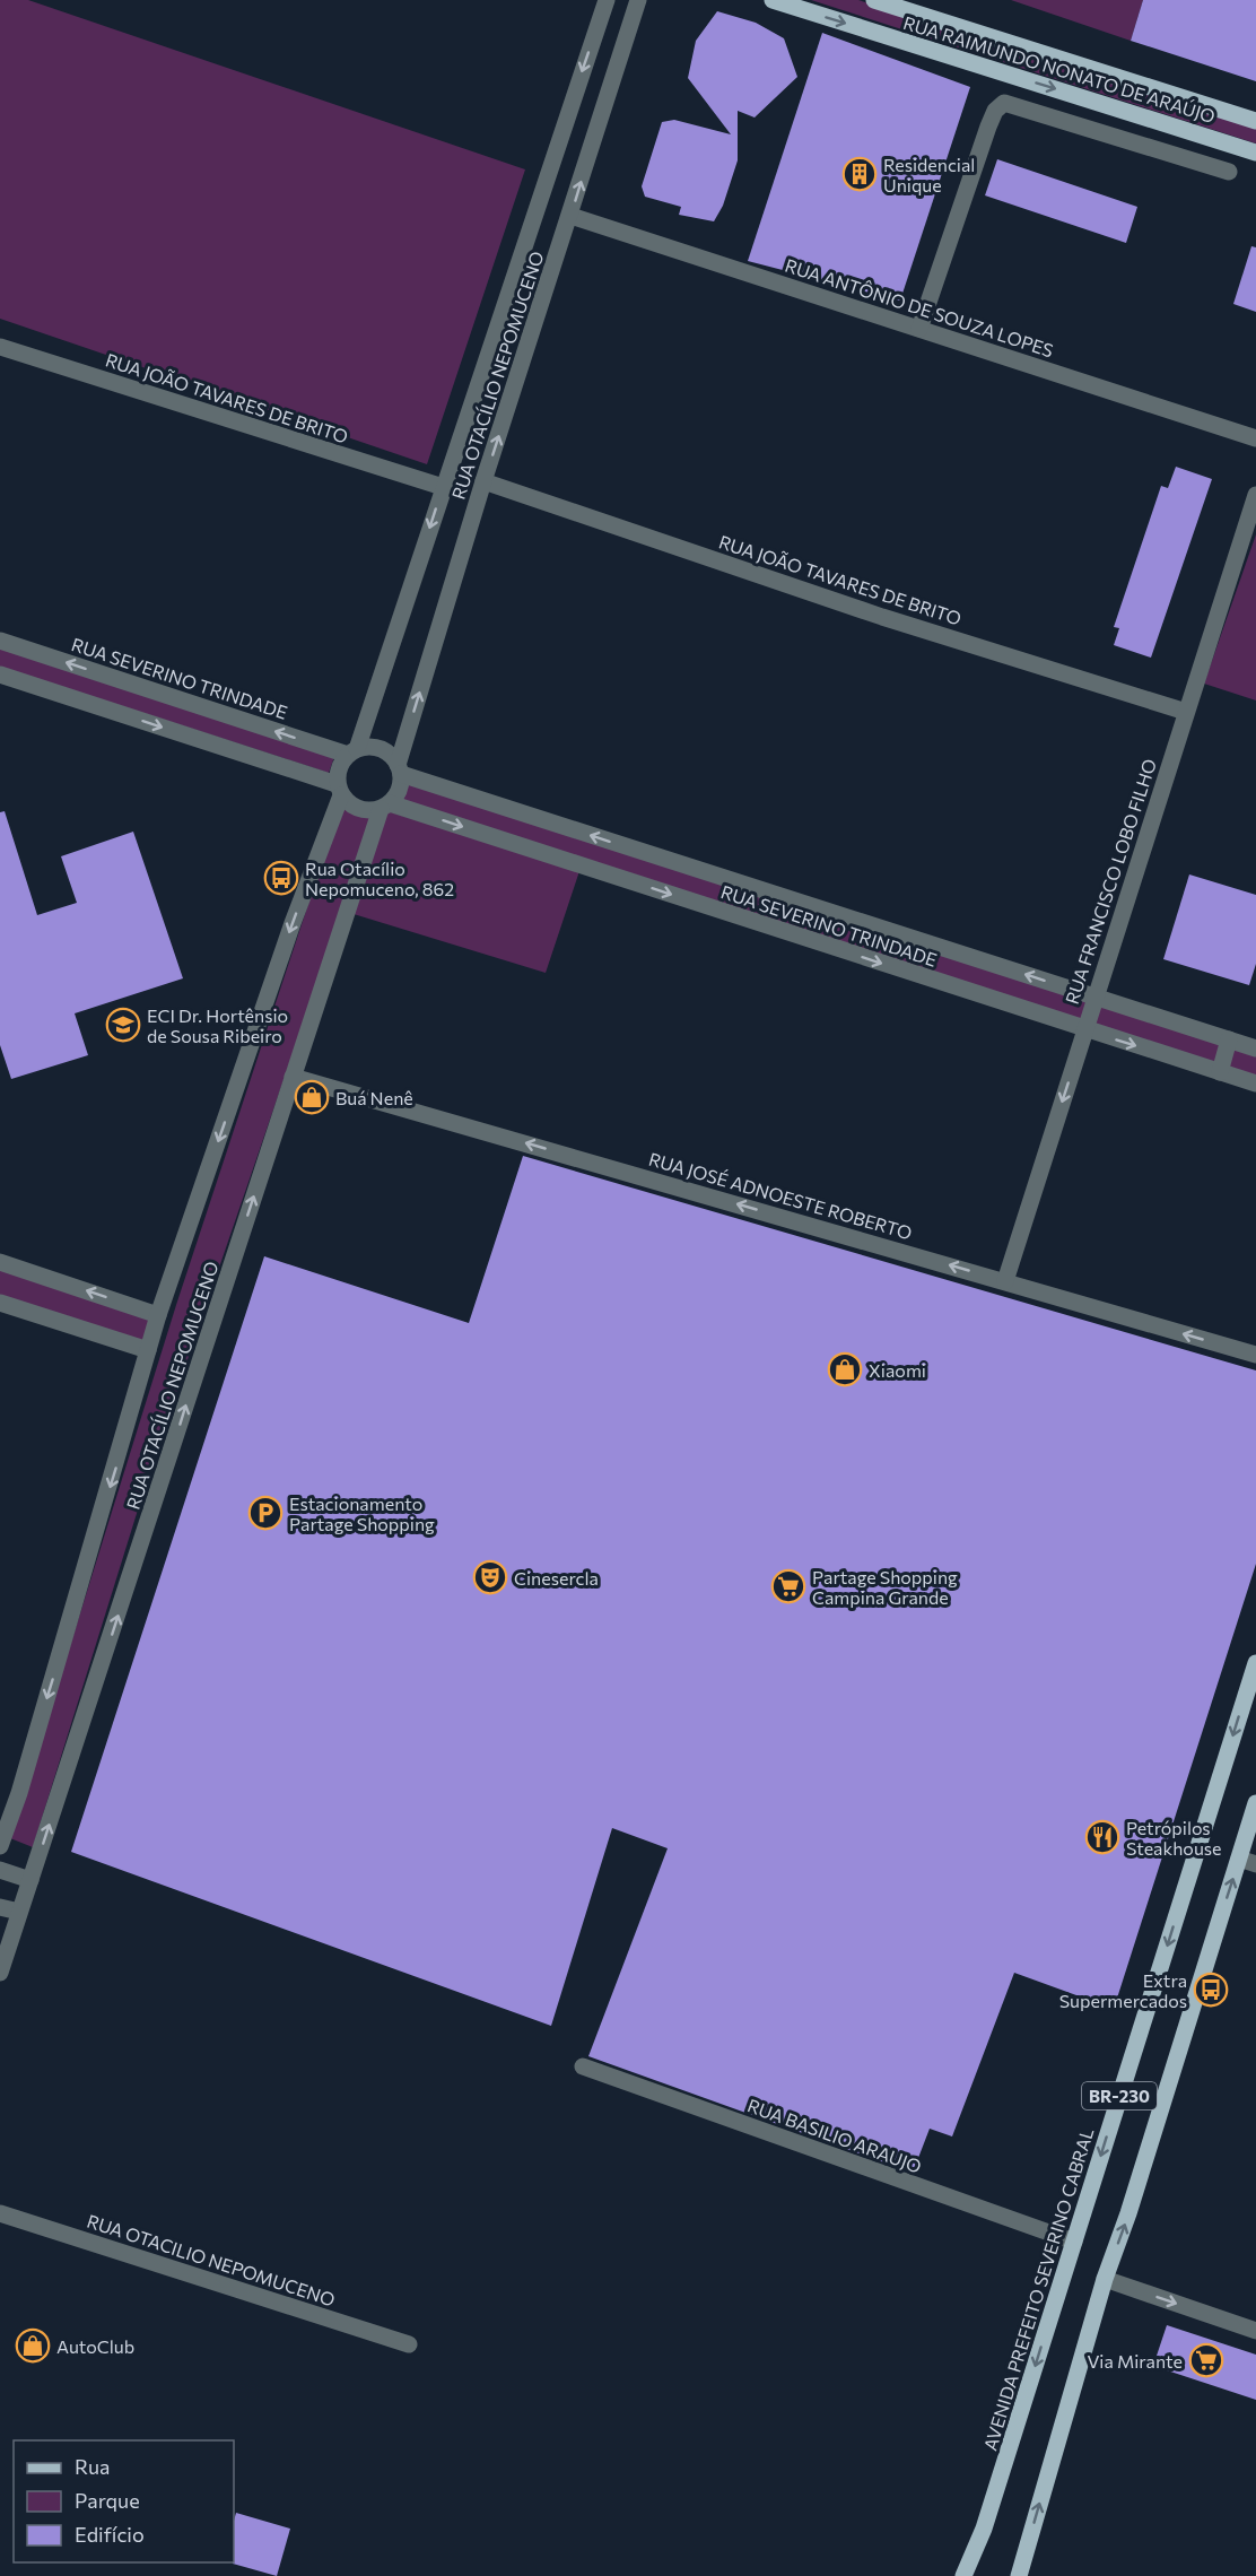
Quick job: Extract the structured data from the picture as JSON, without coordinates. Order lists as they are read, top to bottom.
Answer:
{
  "streets": {
    "main road": ["RUA RAIMUNDO NONATO DE ARAÚJO", "BR-230", "AVENIDA PREFEITO SEVERINO CABRAL"],
    "street": [
      "RUA ANTÔNIO DE SOUZA LOPES",
      "RUA OTACÍLIO NEPOMUCENO",
      "RUA JOÃO TAVARES DE BRITO",
      "RUA SEVERINO TRINDADE",
      "RUA FRANCISCO LOBO FILHO",
      "RUA JOSÉ ADNOESTE ROBERTO",
      "RUA BASILIO ARAUJO",
      "RUA OTACILIO NEPOMUCENO"
    ]
  },
  "crossings": [
    ["RUA ANTÔNIO DE SOUZA LOPES", "RUA OTACÍLIO NEPOMUCENO"],
    ["RUA OTACÍLIO NEPOMUCENO", "RUA JOÃO TAVARES DE BRITO"],
    ["RUA OTACÍLIO NEPOMUCENO", "RUA SEVERINO TRINDADE"],
    ["RUA OTACÍLIO NEPOMUCENO", "RUA JOSÉ ADNOESTE ROBERTO"],
    ["RUA JOÃO TAVARES DE BRITO", "RUA FRANCISCO LOBO FILHO"],
    ["RUA SEVERINO TRINDADE", "RUA FRANCISCO LOBO FILHO"],
    ["RUA FRANCISCO LOBO FILHO", "RUA JOSÉ ADNOESTE ROBERTO"],
    ["RUA BASILIO ARAUJO", "AVENIDA PREFEITO SEVERINO CABRAL"]
  ],
  "one_way": ["RUA JOSÉ ADNOESTE ROBERTO"],
  "places": {
    "building": ["Residencial Unique"],
    "bus stop": ["Rua Otacílio Nepomuceno, 862", "Extra Supermercados"],
    "school or university": ["ECI Dr. Hortênsio de Sousa Ribeiro"],
    "shop": ["Buá Nenê", "Xiaomi", "AutoClub"],
    "parking": ["Estacionamento Partage Shopping"],
    "theatre": ["Cinesercla"],
    "supermarket": ["Partage Shopping Campina Grande", "Via Mirante"],
    "restaurant": ["Petrópilos Steakhouse"]
  },
  "legend": ["Rua", "Parque", "Edifício"]
}
